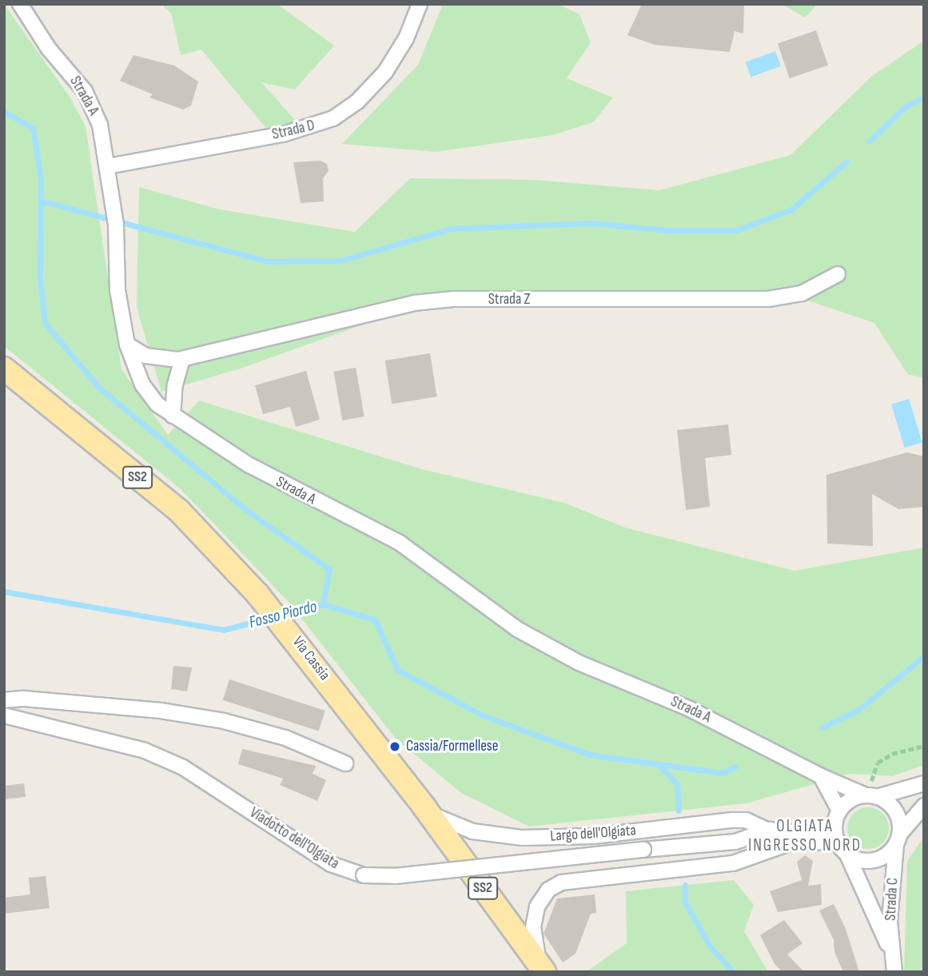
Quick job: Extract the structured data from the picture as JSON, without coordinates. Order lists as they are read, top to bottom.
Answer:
{
  "streets": {
    "main road": ["SS2", "Via Cassia"],
    "street": [
      "Strada A",
      "Strada D",
      "Strada Z",
      "Largo dell'Olgiata",
      "Viadotto dell'Olgiata",
      "Strada C"
    ]
  },
  "crossings": [
    ["Strada A", "Strada D"],
    ["Strada A", "Strada Z"],
    ["Strada A", "Largo dell'Olgiata"],
    ["Strada A", "Strada C"],
    ["Via Cassia", "Largo dell'Olgiata"],
    ["Largo dell'Olgiata", "Viadotto dell'Olgiata"],
    ["Largo dell'Olgiata", "Strada C"]
  ],
  "districts": ["OLGIATA INGRESSO NORD"],
  "water": ["Fosso Piordo"],
  "places": ["Cassia/Formellese"]
}
